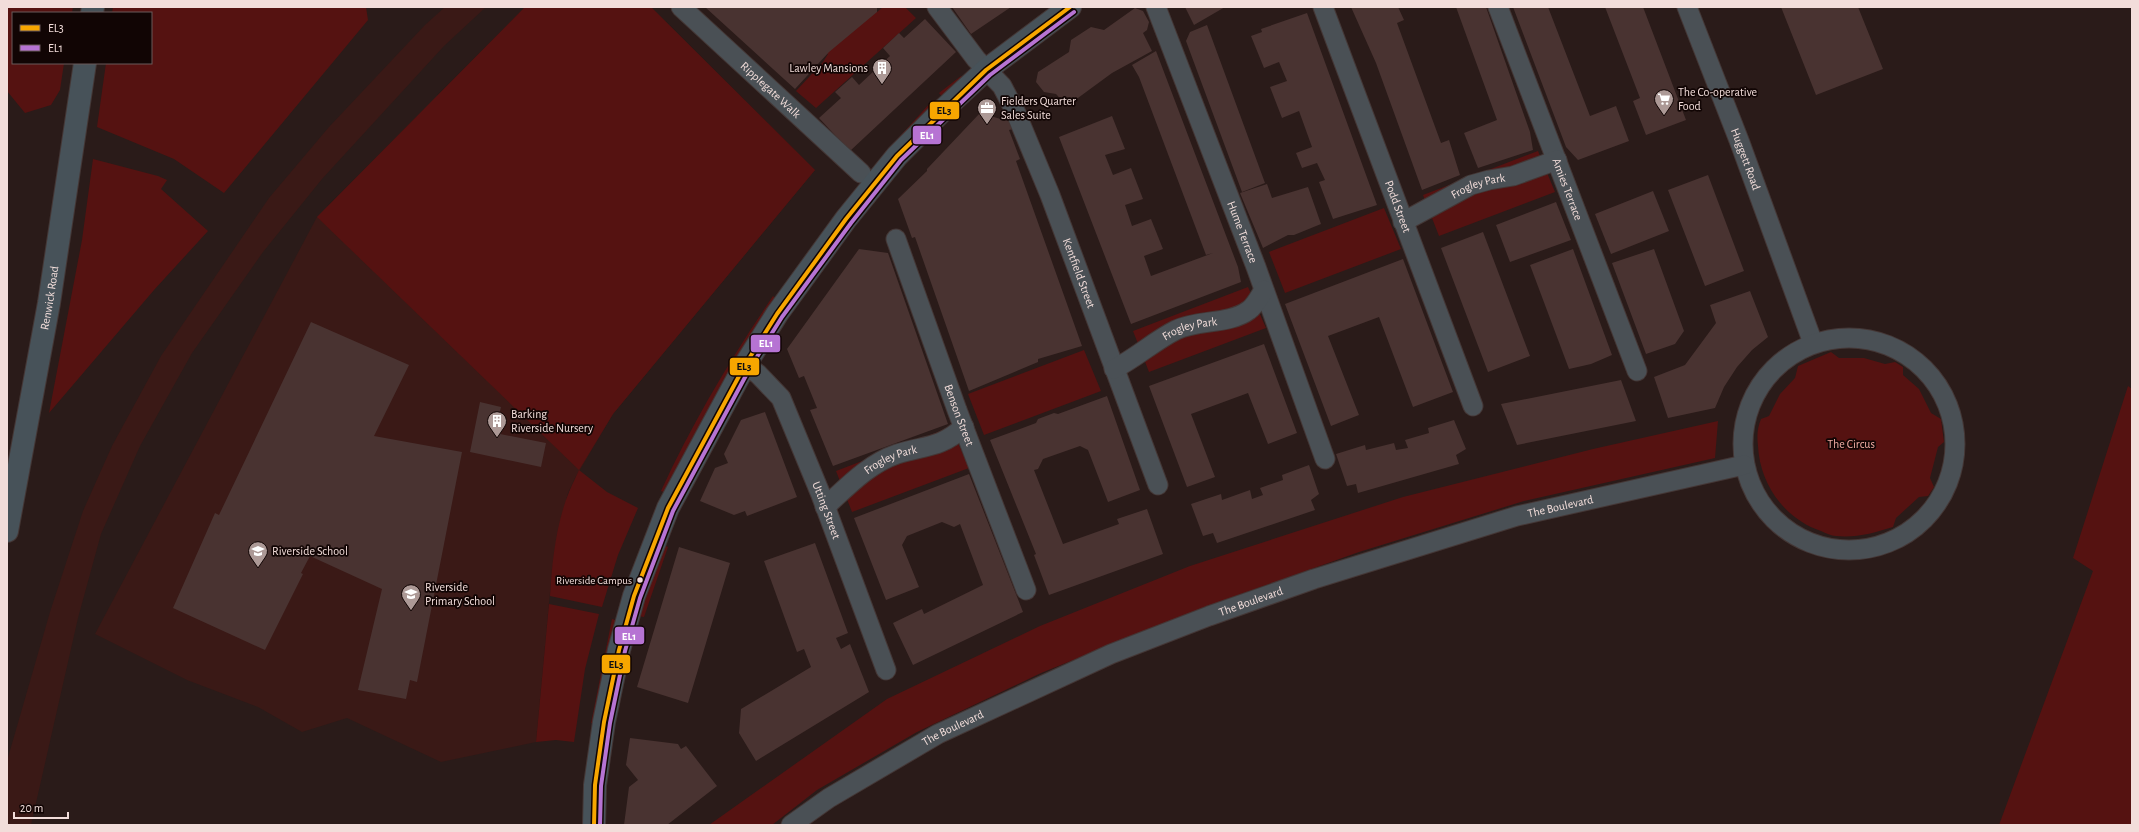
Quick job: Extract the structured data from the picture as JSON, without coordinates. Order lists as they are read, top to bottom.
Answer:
{
  "streets": {
    "street": [
      "Ripplegate Walk",
      "Huggett Road",
      "Frogley Park",
      "Amies Terrace",
      "Podd Street",
      "Hume Terrace",
      "Kentfield Street",
      "Renwick Road",
      "Benson Street",
      "The Boulevard",
      "Utting Street"
    ]
  },
  "crossings": [
    ["Frogley Park", "Amies Terrace"],
    ["Frogley Park", "Podd Street"],
    ["Frogley Park", "Hume Terrace"],
    ["Frogley Park", "Kentfield Street"],
    ["Frogley Park", "Benson Street"],
    ["Frogley Park", "Utting Street"]
  ],
  "parks": ["The Circus"],
  "places": {
    "building": ["Lawley Mansions", "Barking Riverside Nursery"],
    "supermarket": ["The Co-operative Food"],
    "office": ["Fielders Quarter Sales Suite"],
    "school or university": ["Riverside School", "Riverside Primary School"],
    "other": ["Riverside Campus"]
  },
  "lines": ["transit line EL3", "transit line EL1"],
  "legend": ["EL3", "EL1"],
  "scale_bar": "20 m"
}
